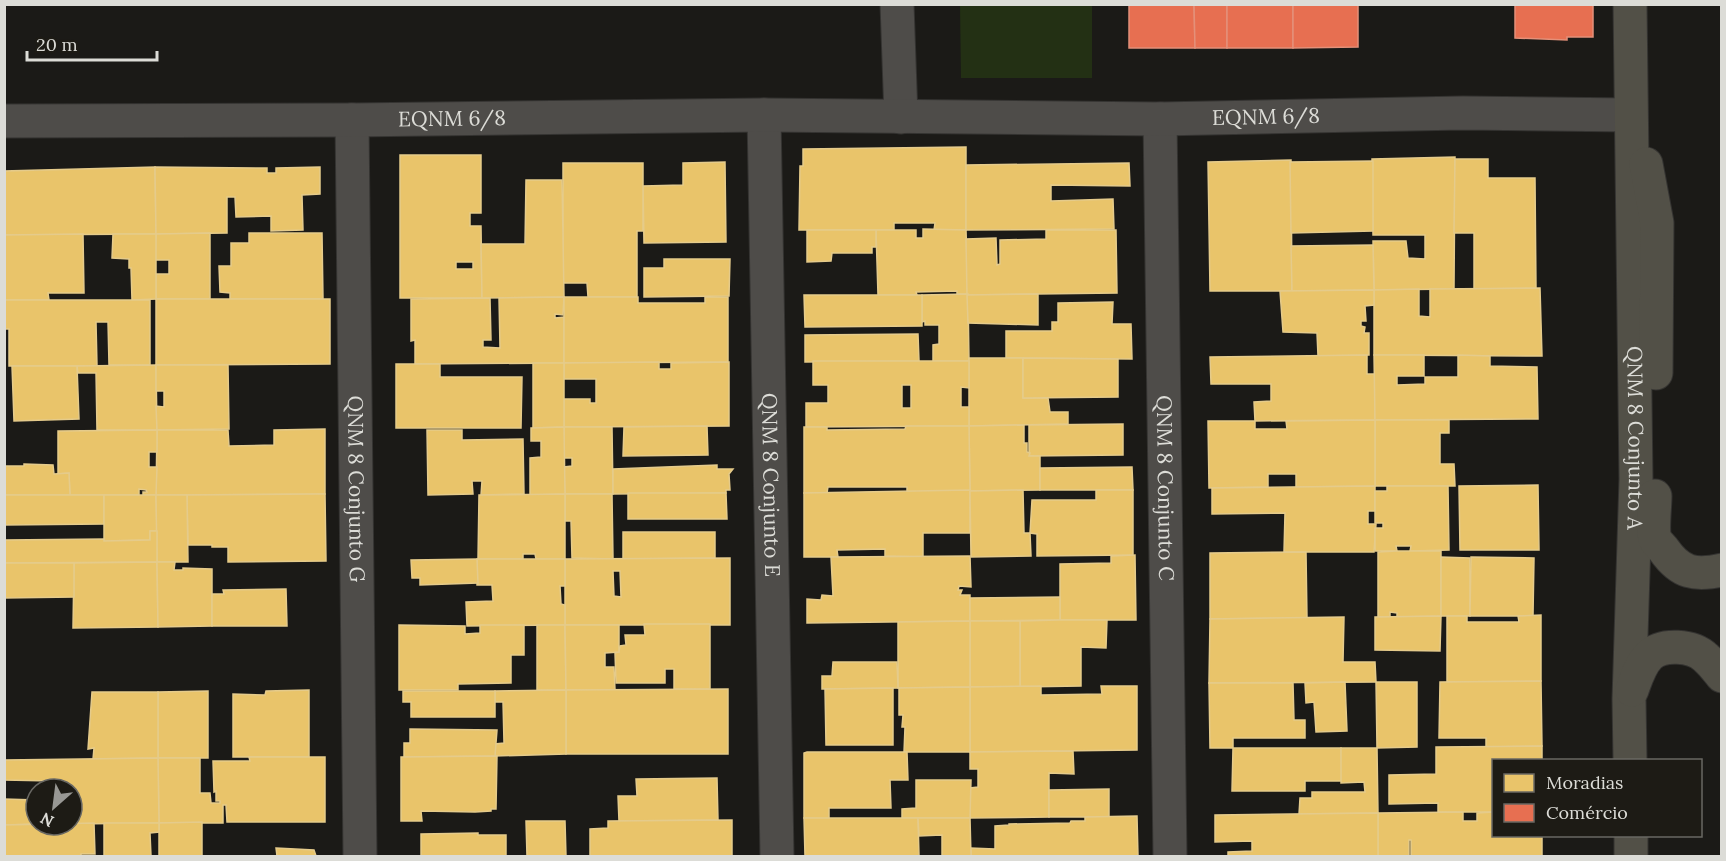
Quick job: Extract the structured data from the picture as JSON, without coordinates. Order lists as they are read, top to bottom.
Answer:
{
  "streets": {
    "main road": ["QNM 8 Conjunto A"],
    "street": [
      "EQNM 6/8",
      "QNM 8 Conjunto E",
      "QNM 8 Conjunto G",
      "QNM 8 Conjunto C"
    ]
  },
  "crossings": [
    ["EQNM 6/8", "QNM 8 Conjunto A"],
    ["EQNM 6/8", "QNM 8 Conjunto E"],
    ["EQNM 6/8", "QNM 8 Conjunto G"],
    ["EQNM 6/8", "QNM 8 Conjunto C"]
  ],
  "legend": ["Moradias", "Comércio"],
  "scale_bar": "20 m",
  "north": "bottom left"
}
